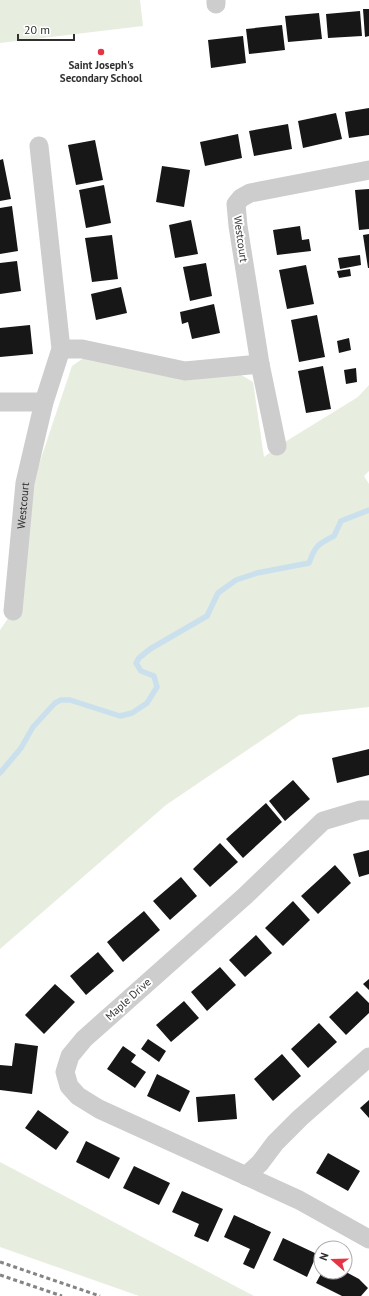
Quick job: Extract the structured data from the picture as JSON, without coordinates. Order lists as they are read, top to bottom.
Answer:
{
  "streets": {
    "street": ["Westcourt", "Maple Drive"]
  },
  "places": ["Saint Joseph's Secondary School"],
  "scale_bar": "20 m",
  "north": "left"
}
